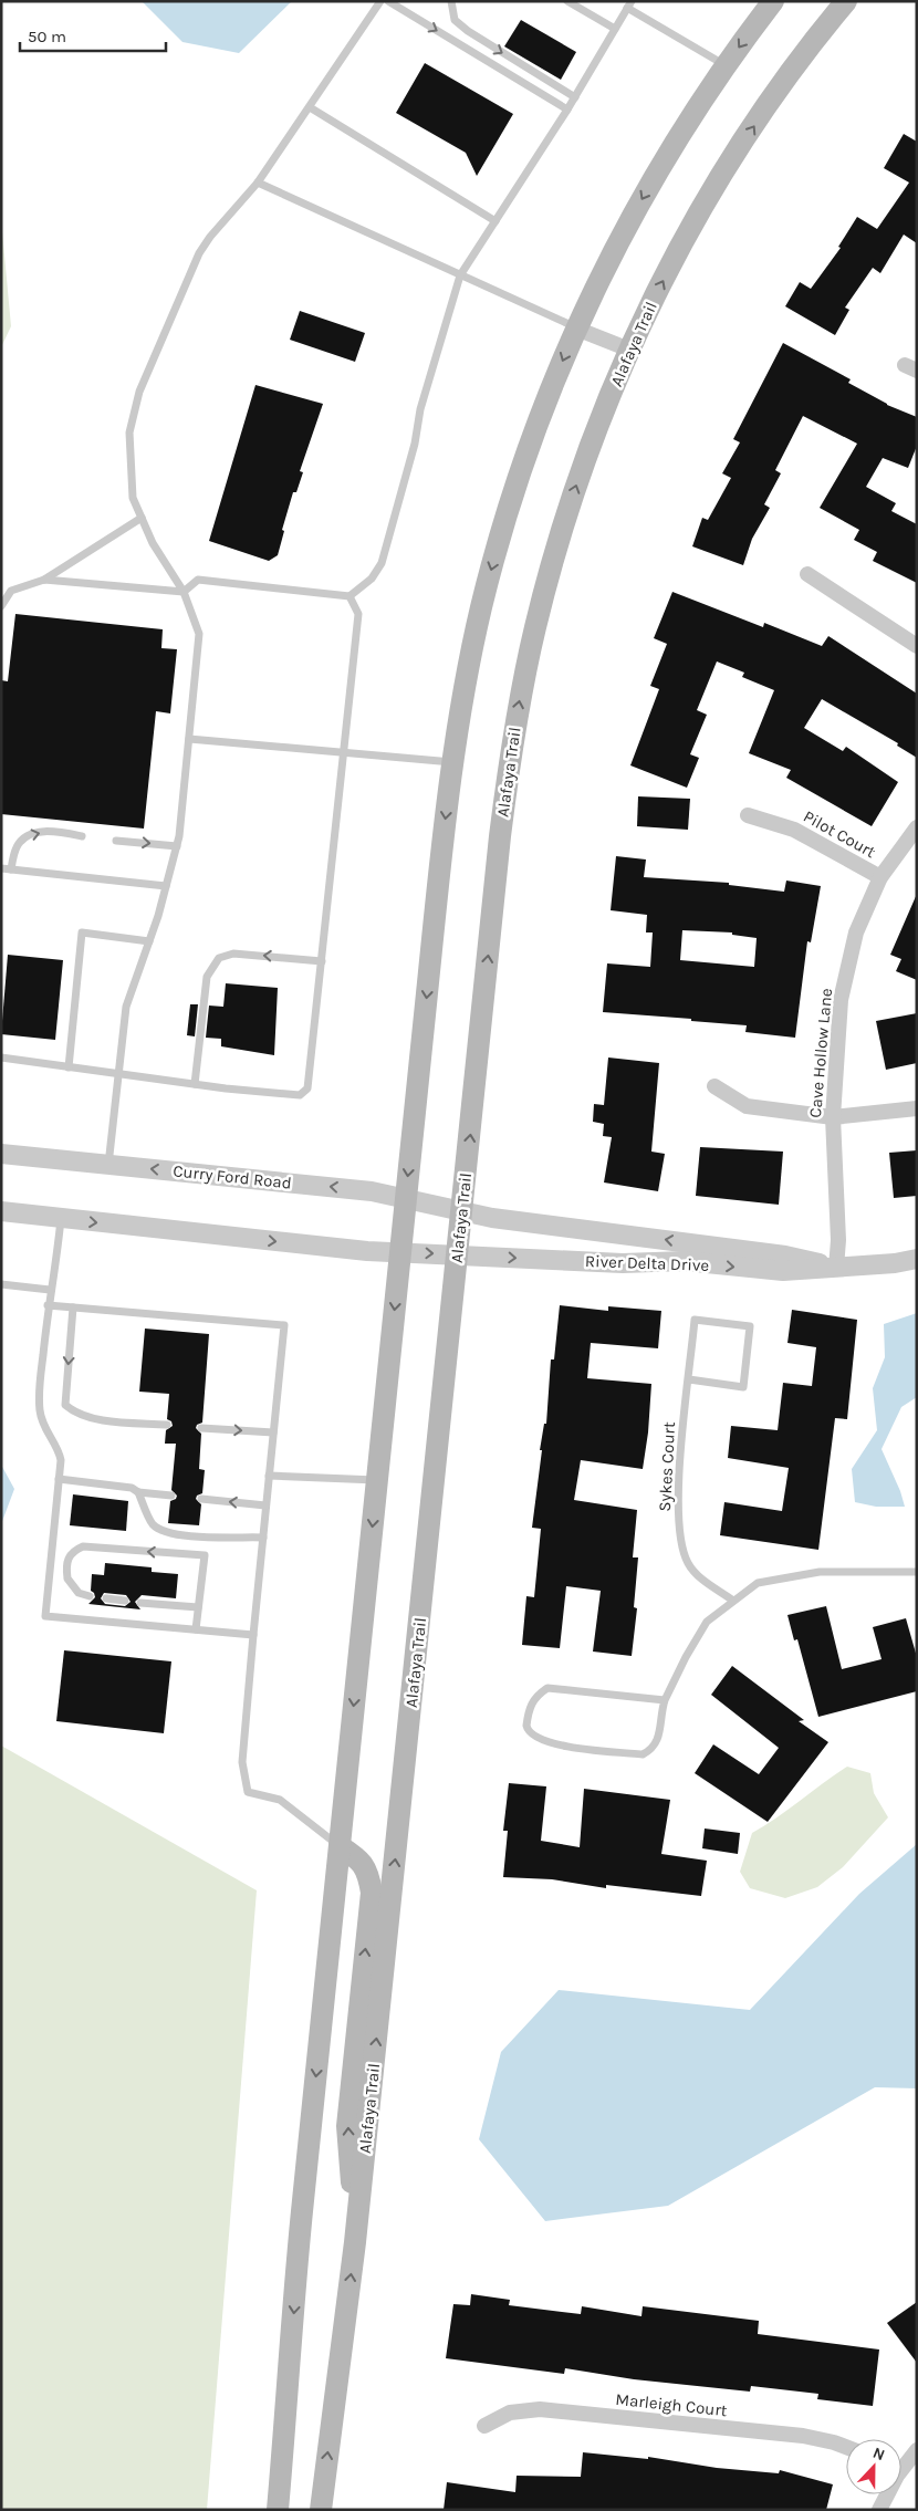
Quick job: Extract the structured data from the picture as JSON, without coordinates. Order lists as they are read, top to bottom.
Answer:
{
  "streets": {
    "main road": ["Alafaya Trail"],
    "street": [
      "Pilot Court",
      "Cave Hollow Lane",
      "Curry Ford Road",
      "River Delta Drive",
      "Marleigh Court"
    ],
    "lane": ["Sykes Court"]
  },
  "crossings": [
    ["Alafaya Trail", "Curry Ford Road"],
    ["Alafaya Trail", "River Delta Drive"],
    ["Pilot Court", "Cave Hollow Lane"],
    ["Cave Hollow Lane", "River Delta Drive"],
    ["Curry Ford Road", "River Delta Drive"]
  ],
  "scale_bar": "50 m",
  "north": "top"
}
